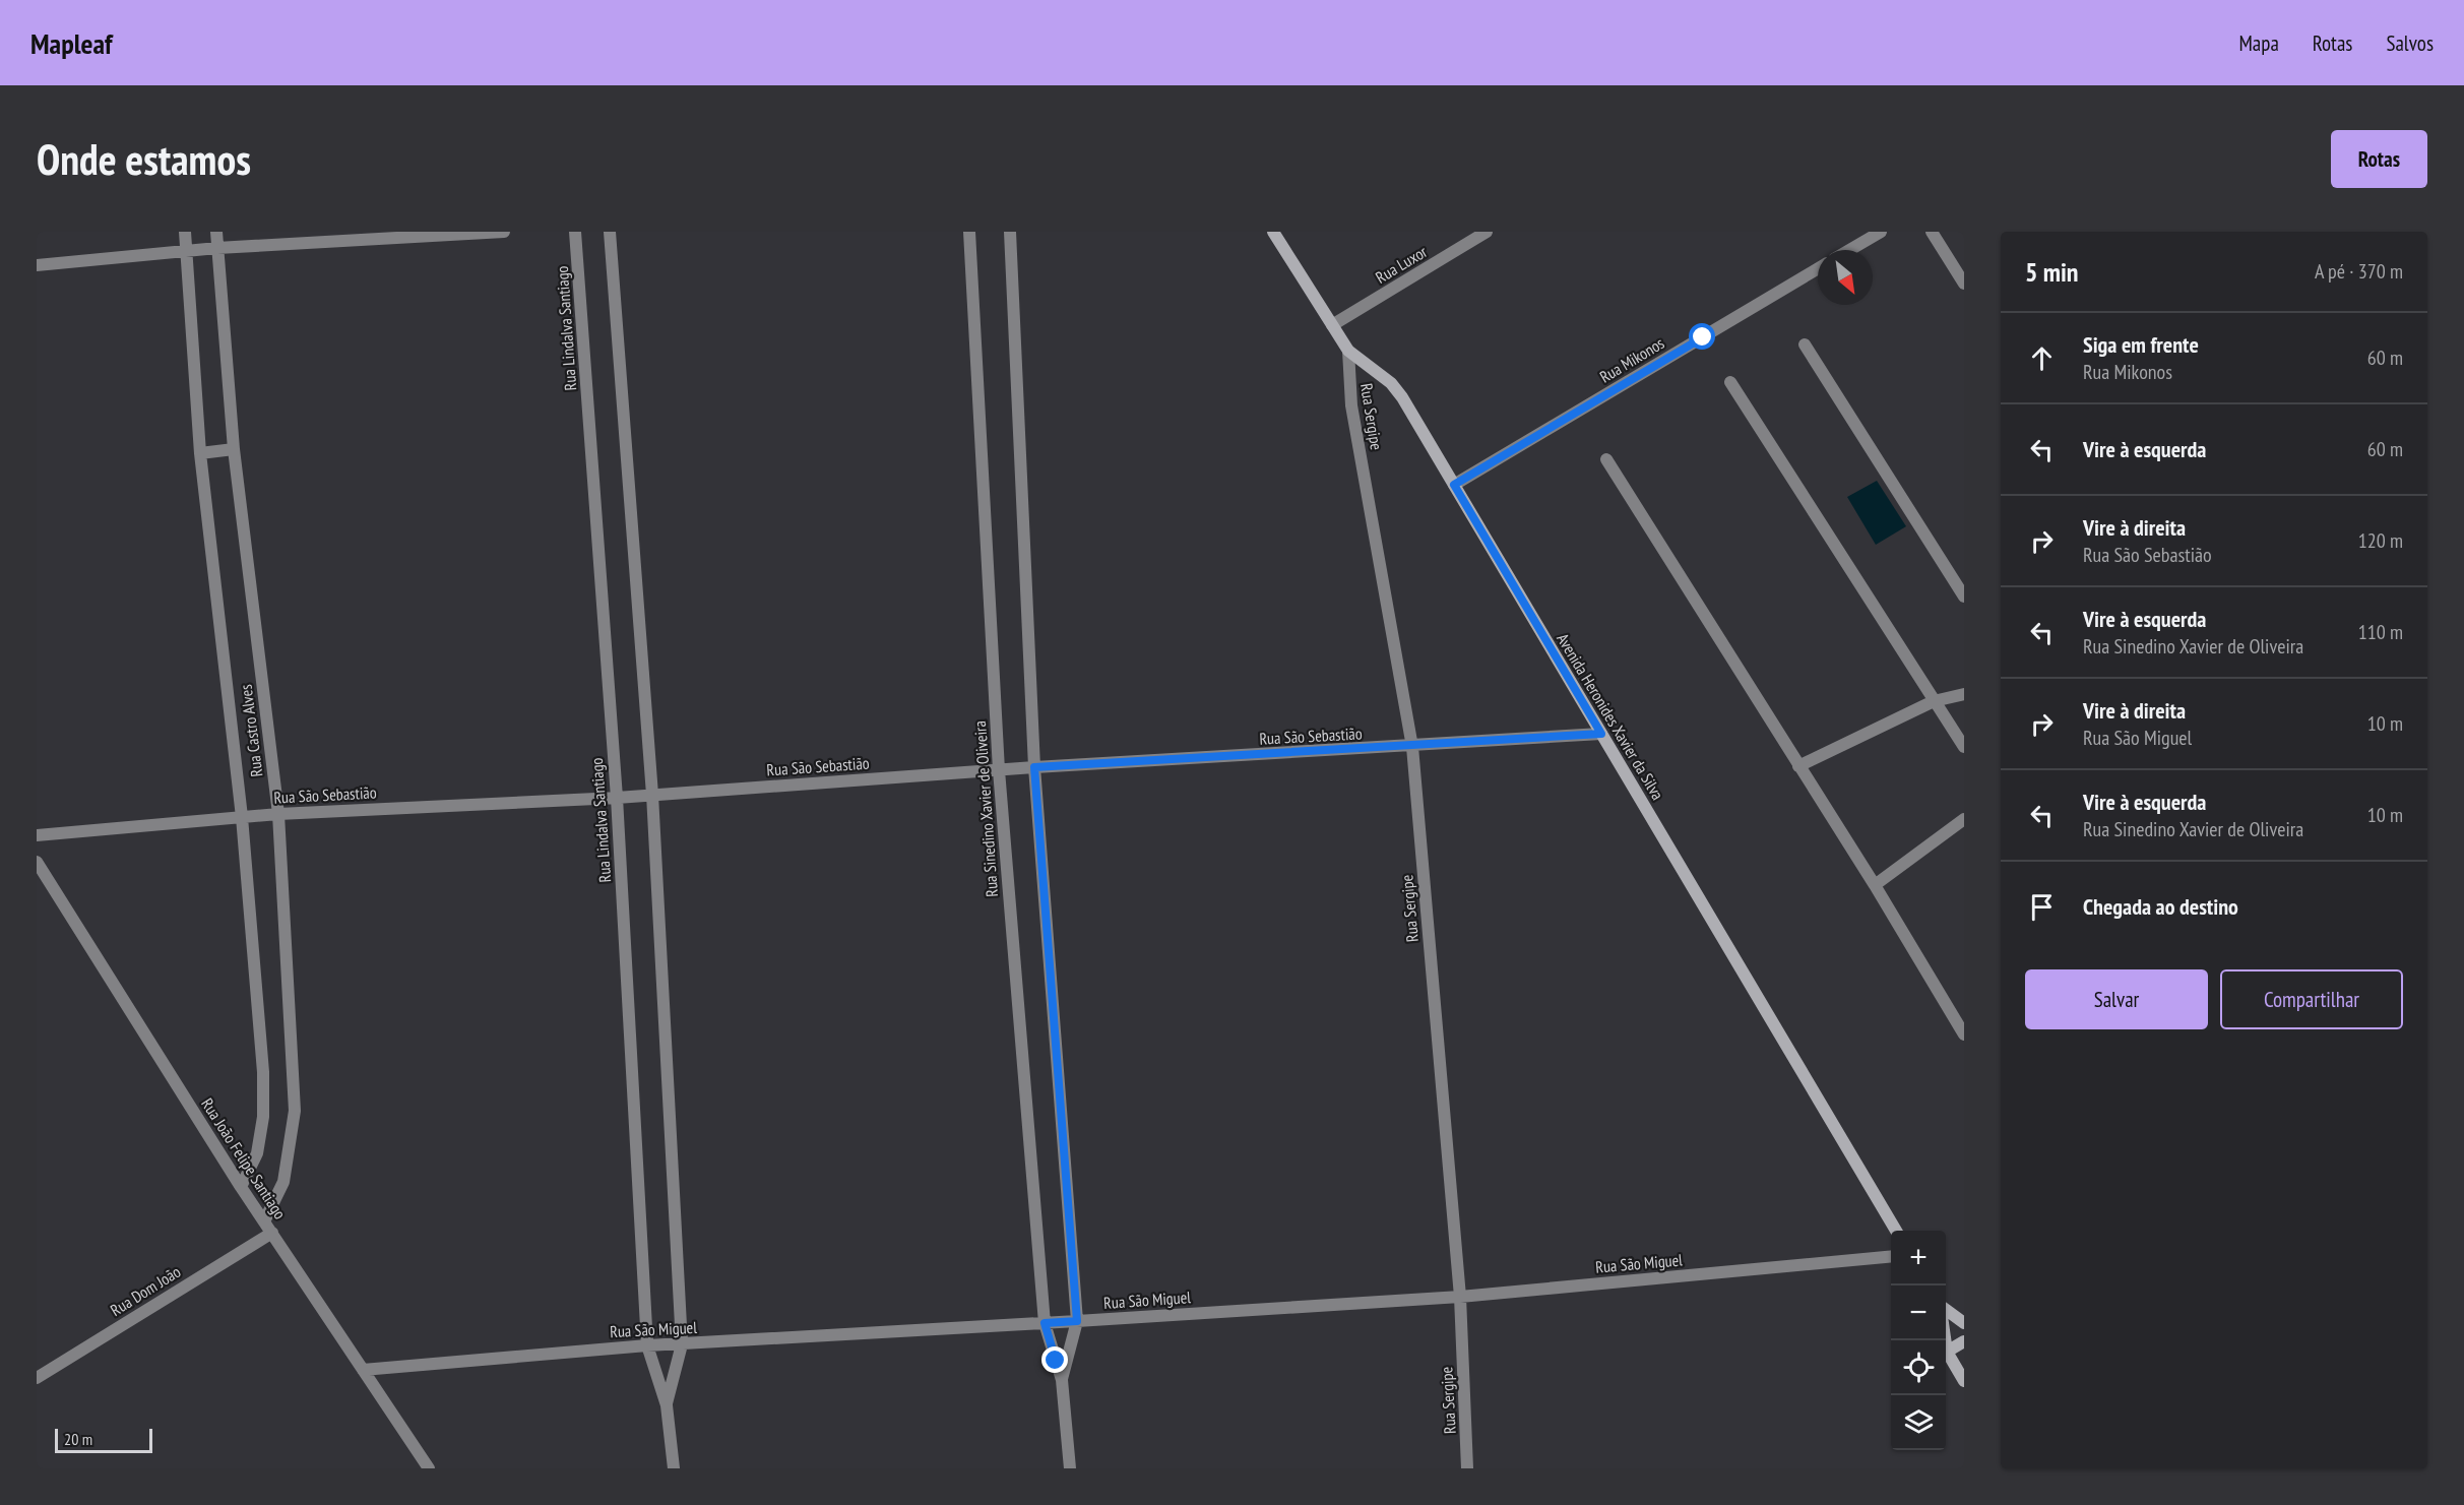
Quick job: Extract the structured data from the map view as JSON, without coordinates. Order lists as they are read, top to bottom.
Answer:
{
  "streets": {
    "street": [
      "Rua Luxor",
      "Rua Lindalva Santiago",
      "Rua Mikonos",
      "Rua Sergipe",
      "Avenida Heronides Xavier da Silva",
      "Rua Castro Alves",
      "Rua São Sebastião",
      "Rua Sinedino Xavier de Oliveira",
      "Rua João Felipe Santiago",
      "Rua São Miguel",
      "Rua Dom João"
    ]
  },
  "crossings": [
    ["Rua Luxor", "Avenida Heronides Xavier da Silva"],
    ["Rua Lindalva Santiago", "Rua São Sebastião"],
    ["Rua Lindalva Santiago", "Rua São Miguel"],
    ["Rua Mikonos", "Avenida Heronides Xavier da Silva"],
    ["Rua Sergipe", "Avenida Heronides Xavier da Silva"],
    ["Rua Sergipe", "Rua São Sebastião"],
    ["Rua Sergipe", "Rua São Miguel"],
    ["Avenida Heronides Xavier da Silva", "Rua São Sebastião"],
    ["Rua Castro Alves", "Rua São Sebastião"],
    ["Rua Castro Alves", "Rua João Felipe Santiago"],
    ["Rua São Sebastião", "Rua Sinedino Xavier de Oliveira"],
    ["Rua Sinedino Xavier de Oliveira", "Rua São Miguel"],
    ["Rua João Felipe Santiago", "Rua São Miguel"],
    ["Rua João Felipe Santiago", "Rua Dom João"]
  ],
  "scale_bar": "20 m",
  "north": "bottom right",
  "page": {
    "header": "Mapleaf",
    "nav": ["Mapa", "Rotas", "Salvos"],
    "buttons": [
      "Rotas",
      ["Salvar", "Compartilhar"]
    ],
    "title": "Onde estamos",
    "heading": ["5 min", "A pé · 370 m"],
    "list": [
      ["Siga em frente", "Rua Mikonos", "60 m"],
      ["Vire à esquerda", "60 m"],
      ["Vire à direita", "Rua São Sebastião", "120 m"],
      ["Vire à esquerda", "Rua Sinedino Xavier de Oliveira", "110 m"],
      ["Vire à direita", "Rua São Miguel", "10 m"],
      ["Vire à esquerda", "Rua Sinedino Xavier de Oliveira", "10 m"],
      "Chegada ao destino"
    ],
    "map_buttons": ["+", "−"],
    "scale": "20 m"
  }
}
